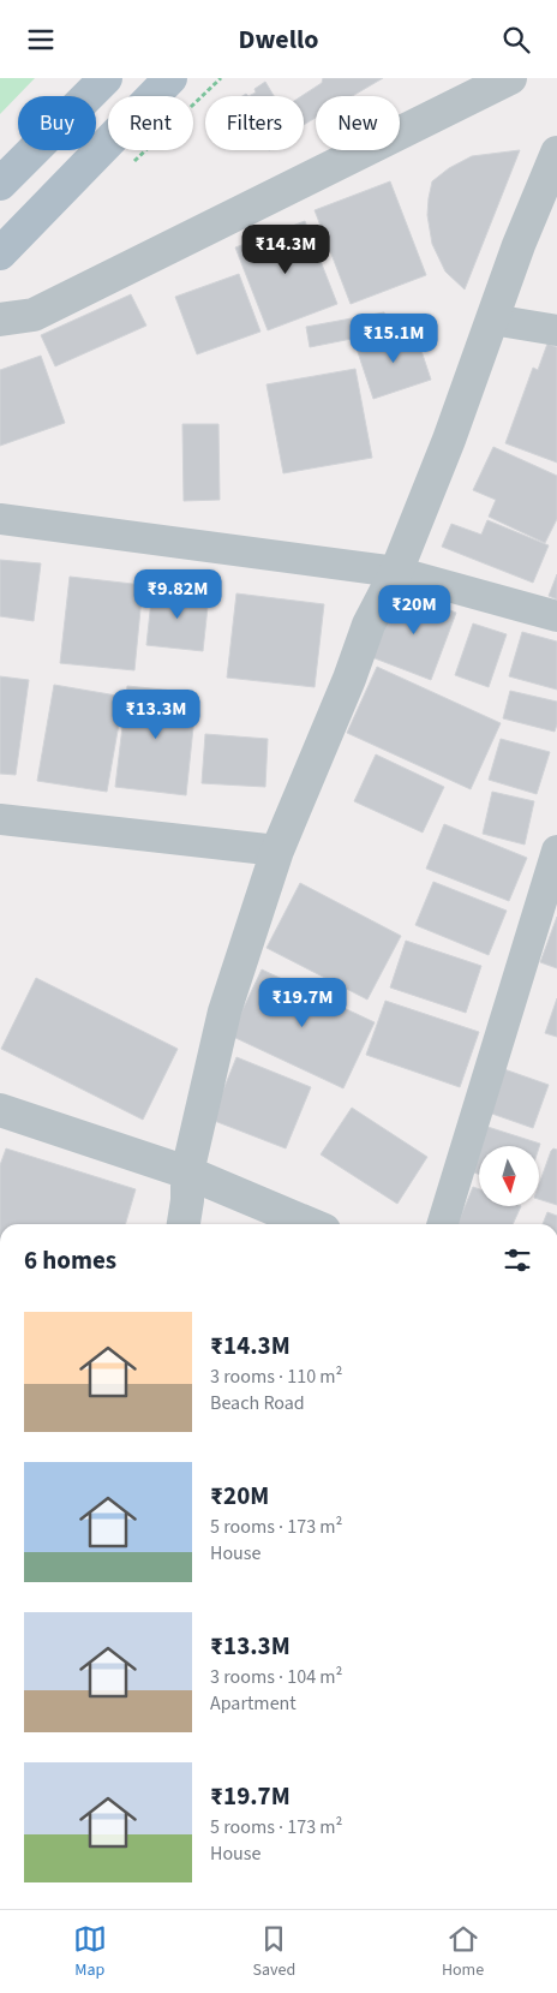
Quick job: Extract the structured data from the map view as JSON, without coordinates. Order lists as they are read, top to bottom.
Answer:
{
  "north": "bottom",
  "page": {
    "header": "Dwello",
    "chip": [
      "Buy",
      "Rent",
      "Filters",
      "New"
    ],
    "price": [
      "₹14.3M",
      "₹15.1M",
      "₹9.82M",
      "₹20M",
      "₹13.3M",
      "₹19.7M"
    ],
    "heading": "6 homes",
    "list": [
      {
        "name": "₹14.3M",
        "note": "3 rooms · 110 m² · Beach Road"
      },
      {
        "name": "₹20M",
        "note": "5 rooms · 173 m² · House"
      },
      {
        "name": "₹13.3M",
        "note": "3 rooms · 104 m² · Apartment"
      },
      {
        "name": "₹19.7M",
        "note": "5 rooms · 173 m² · House"
      }
    ],
    "tabs": ["Map", "Saved", "Home"]
  }
}
